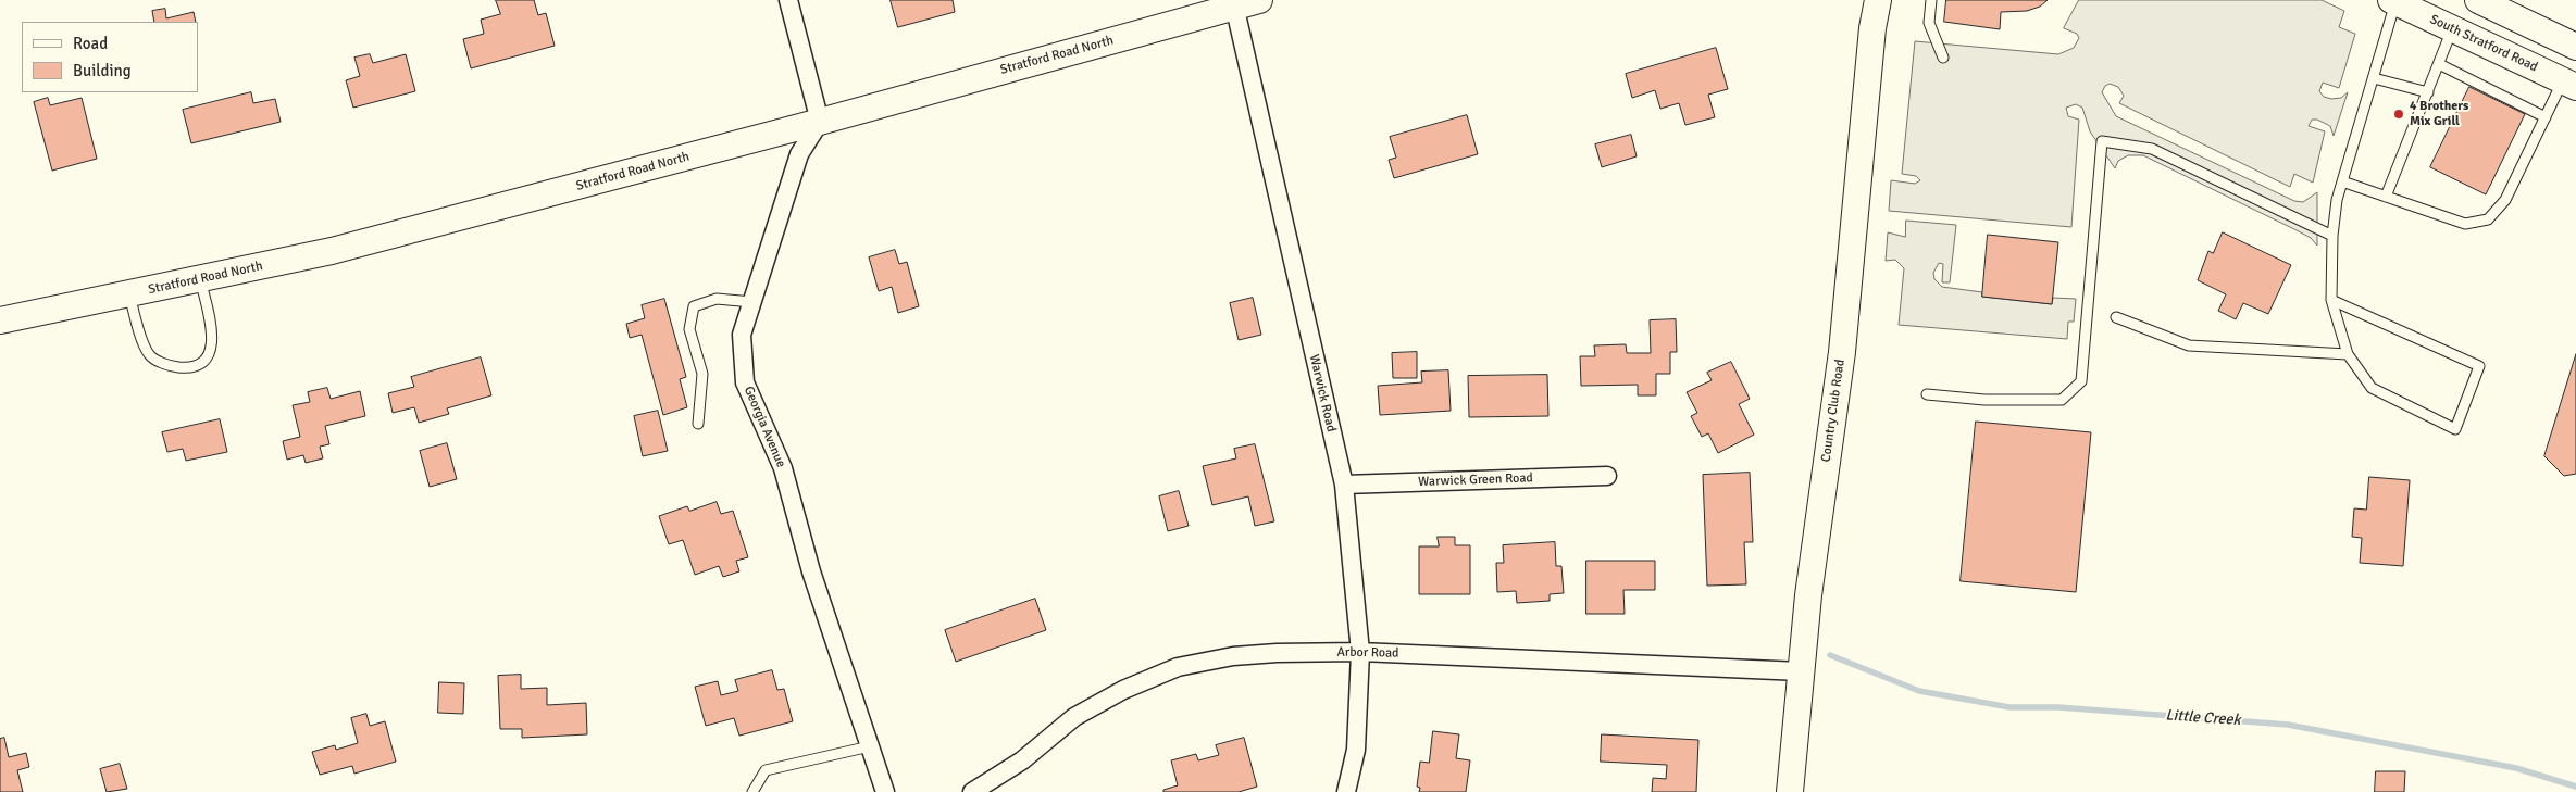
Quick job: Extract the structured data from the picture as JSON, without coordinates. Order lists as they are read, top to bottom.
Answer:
{
  "streets": {
    "main road": ["South Stratford Road", "Stratford Road North", "Country Club Road"],
    "street": [
      "Warwick Road",
      "Georgia Avenue",
      "Warwick Green Road",
      "Arbor Road"
    ]
  },
  "crossings": [
    ["Stratford Road North", "Warwick Road"],
    ["Stratford Road North", "Georgia Avenue"],
    ["Warwick Road", "Warwick Green Road"],
    ["Warwick Road", "Arbor Road"],
    ["Country Club Road", "Arbor Road"]
  ],
  "water": ["Little Creek"],
  "places": ["4 Brothers Mix Grill"],
  "legend": ["Road", "Building"]
}
